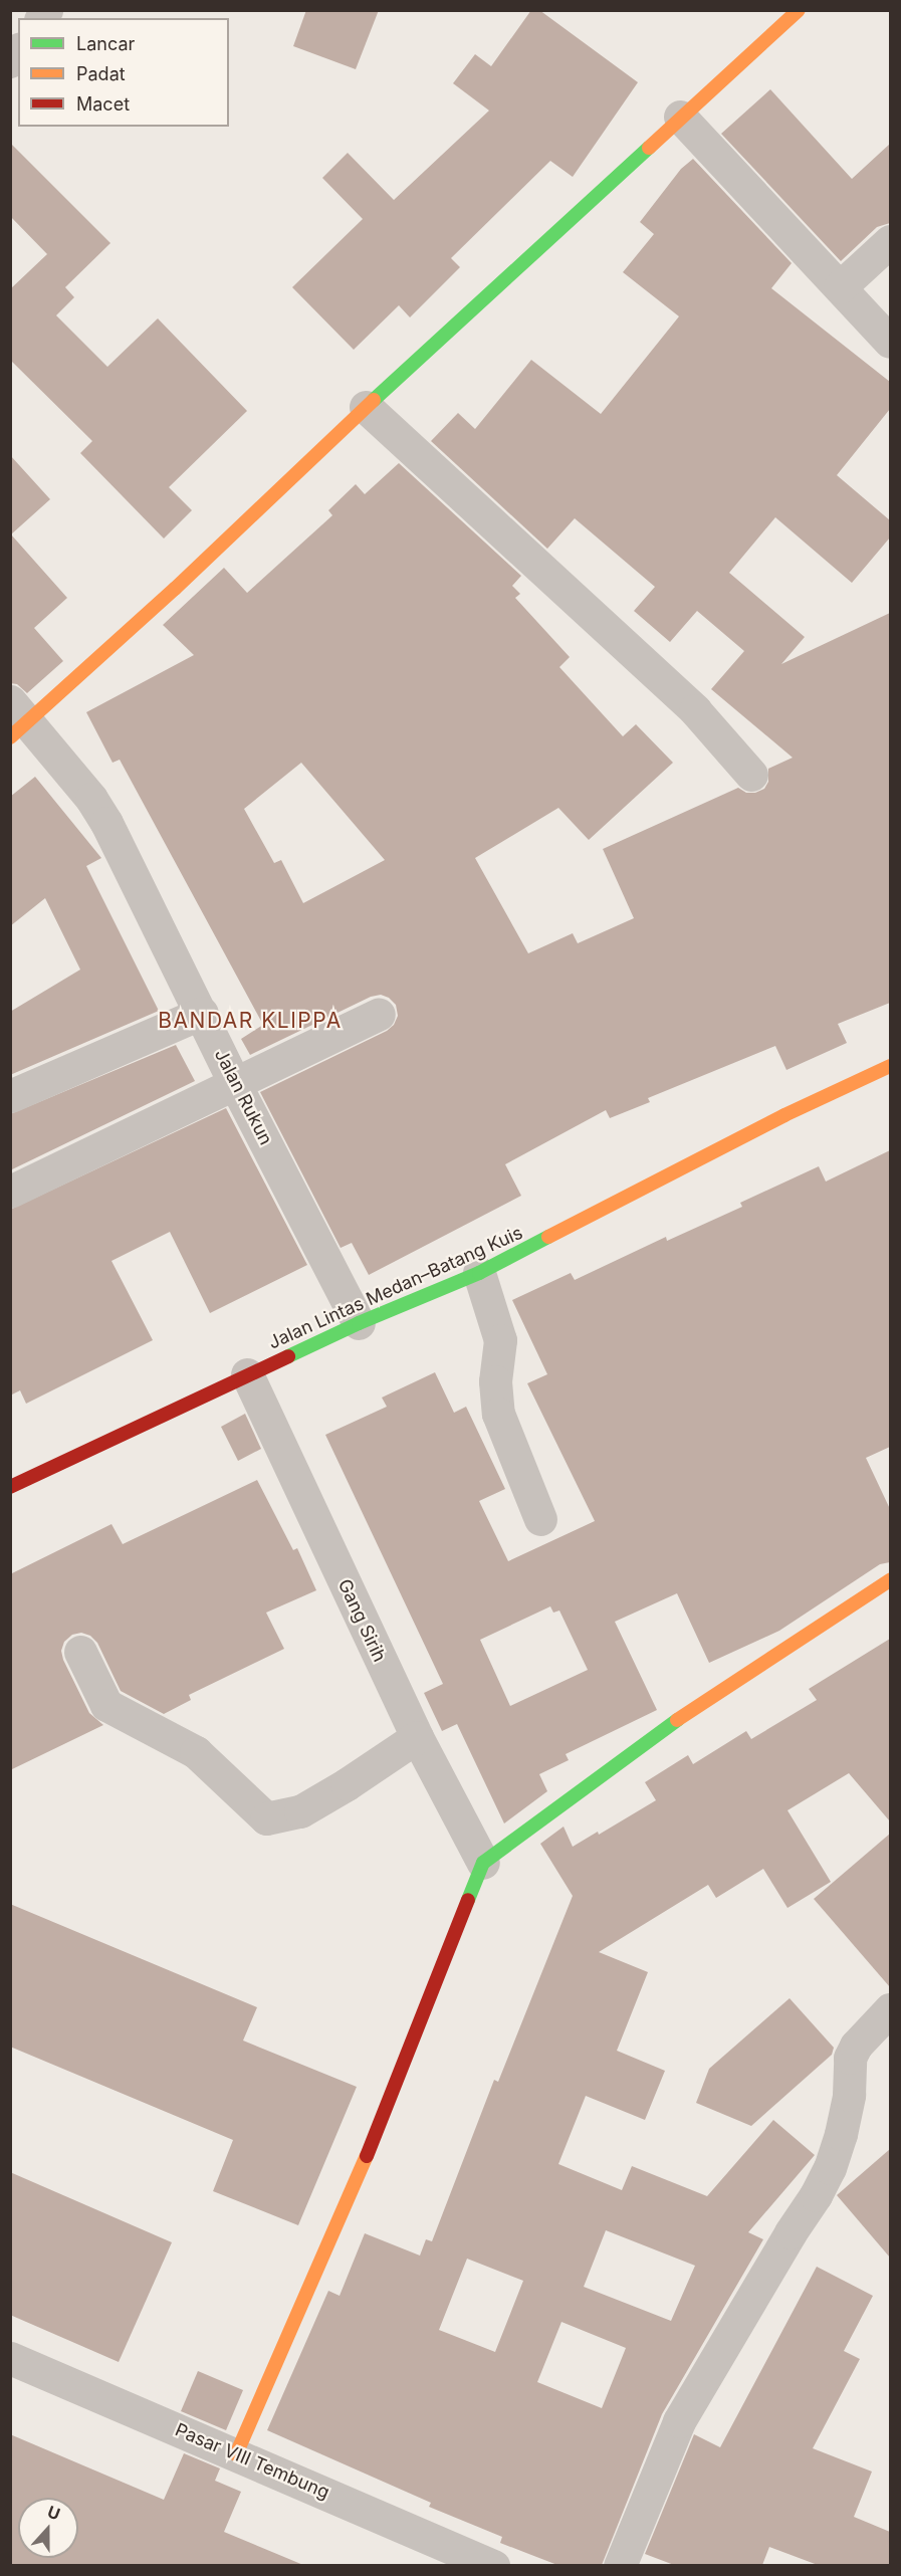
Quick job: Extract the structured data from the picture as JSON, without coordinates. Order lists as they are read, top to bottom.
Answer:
{
  "streets": {
    "main road": ["Jalan Lintas Medan–Batang Kuis"],
    "street": ["Jalan Rukun", "Gang Sirih", "Pasar VIII Tembung"]
  },
  "crossings": [
    ["Jalan Rukun", "Jalan Lintas Medan–Batang Kuis"],
    ["Jalan Lintas Medan–Batang Kuis", "Gang Sirih"]
  ],
  "districts": ["BANDAR KLIPPA"],
  "legend": ["Lancar", "Padat", "Macet"],
  "north": "top"
}
